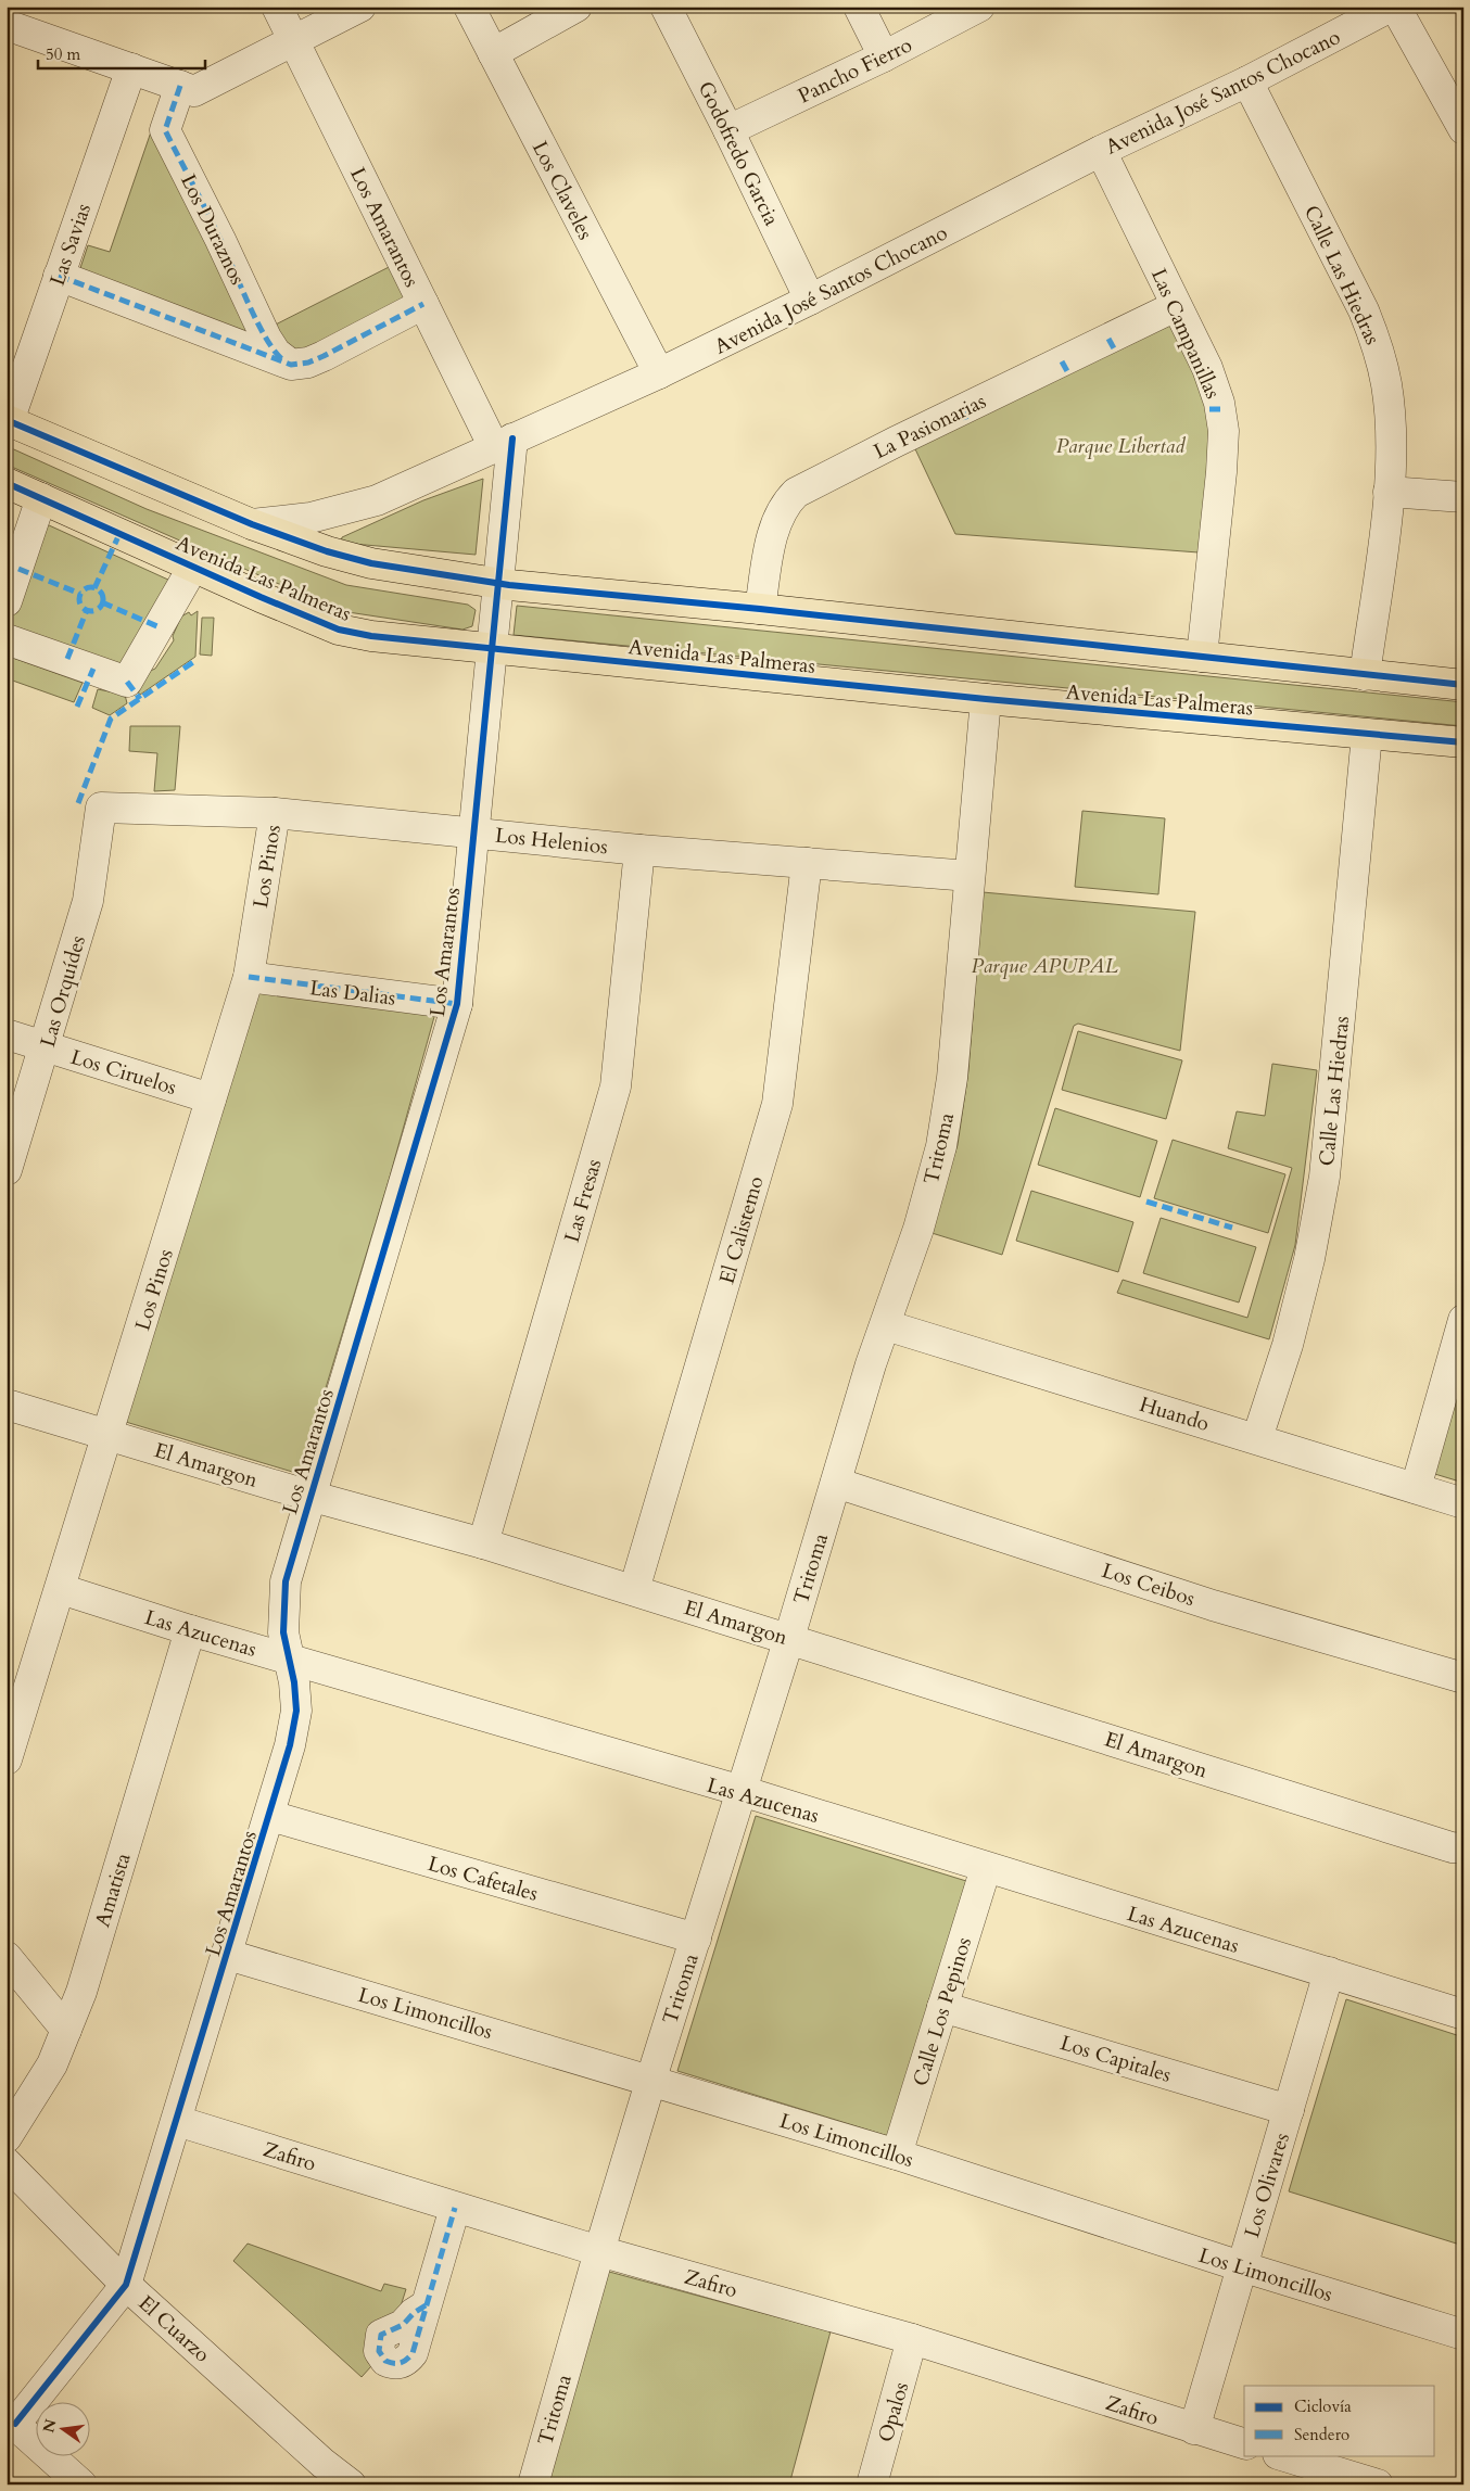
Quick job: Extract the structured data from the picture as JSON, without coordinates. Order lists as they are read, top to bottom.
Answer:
{
  "streets": {
    "main road": ["Avenida Las Palmeras"],
    "street": [
      "Pancho Fierro",
      "Avenida José Santos Chocano",
      "Godofredo Garcia",
      "Los Claveles",
      "Los Amarantos",
      "Los Duraznos",
      "Las Savias",
      "Calle Las Hiedras",
      "Las Campanillas",
      "La Pasionarias",
      "Los Helenios",
      "Los Pinos",
      "Las Orquídes",
      "Las Dalias",
      "Los Ciruelos",
      "Tritoma",
      "Las Fresas",
      "El Calistemo",
      "Huando",
      "El Amargon",
      "Los Ceibos",
      "Las Azucenas",
      "Los Cafetales",
      "Amatista",
      "Calle Los Pepinos",
      "Los Limoncillos",
      "Los Capitales",
      "Zafiro",
      "Los Olivares",
      "El Cuarzo",
      "Opalos"
    ]
  },
  "crossings": [
    ["Pancho Fierro", "Godofredo Garcia"],
    ["Avenida José Santos Chocano", "Godofredo Garcia"],
    ["Avenida José Santos Chocano", "Los Claveles"],
    ["Avenida José Santos Chocano", "Los Amarantos"],
    ["Avenida José Santos Chocano", "Calle Las Hiedras"],
    ["Avenida José Santos Chocano", "Las Campanillas"],
    ["Los Amarantos", "Avenida Las Palmeras"],
    ["Los Amarantos", "Los Helenios"],
    ["Los Amarantos", "Las Dalias"],
    ["Los Amarantos", "El Amargon"],
    ["Los Amarantos", "Las Azucenas"],
    ["Los Amarantos", "Los Cafetales"],
    ["Los Amarantos", "Los Limoncillos"],
    ["Los Amarantos", "Zafiro"],
    ["Los Amarantos", "El Cuarzo"],
    ["Calle Las Hiedras", "Avenida Las Palmeras"],
    ["Calle Las Hiedras", "Huando"],
    ["Las Campanillas", "La Pasionarias"],
    ["Avenida Las Palmeras", "Tritoma"],
    ["Los Helenios", "Los Pinos"],
    ["Los Helenios", "Las Orquídes"],
    ["Los Helenios", "Tritoma"],
    ["Los Helenios", "Las Fresas"],
    ["Los Helenios", "El Calistemo"],
    ["Los Pinos", "Las Dalias"],
    ["Los Pinos", "Los Ciruelos"],
    ["Los Pinos", "El Amargon"],
    ["Los Pinos", "Las Azucenas"],
    ["Las Orquídes", "Los Ciruelos"],
    ["Tritoma", "Huando"],
    ["Tritoma", "El Amargon"],
    ["Tritoma", "Los Ceibos"],
    ["Tritoma", "Las Azucenas"],
    ["Tritoma", "Los Cafetales"],
    ["Tritoma", "Los Limoncillos"],
    ["Tritoma", "Zafiro"],
    ["Las Fresas", "El Amargon"],
    ["El Calistemo", "El Amargon"],
    ["Las Azucenas", "Amatista"],
    ["Las Azucenas", "Calle Los Pepinos"],
    ["Las Azucenas", "Los Olivares"],
    ["Calle Los Pepinos", "Los Limoncillos"],
    ["Calle Los Pepinos", "Los Capitales"],
    ["Los Limoncillos", "Los Olivares"],
    ["Los Capitales", "Los Olivares"],
    ["Zafiro", "Los Olivares"],
    ["Zafiro", "Opalos"]
  ],
  "parks": ["Parque Libertad", "Parque APUPAL"],
  "legend": ["Ciclovía", "Sendero"],
  "scale_bar": "50 m",
  "north": "left"
}
